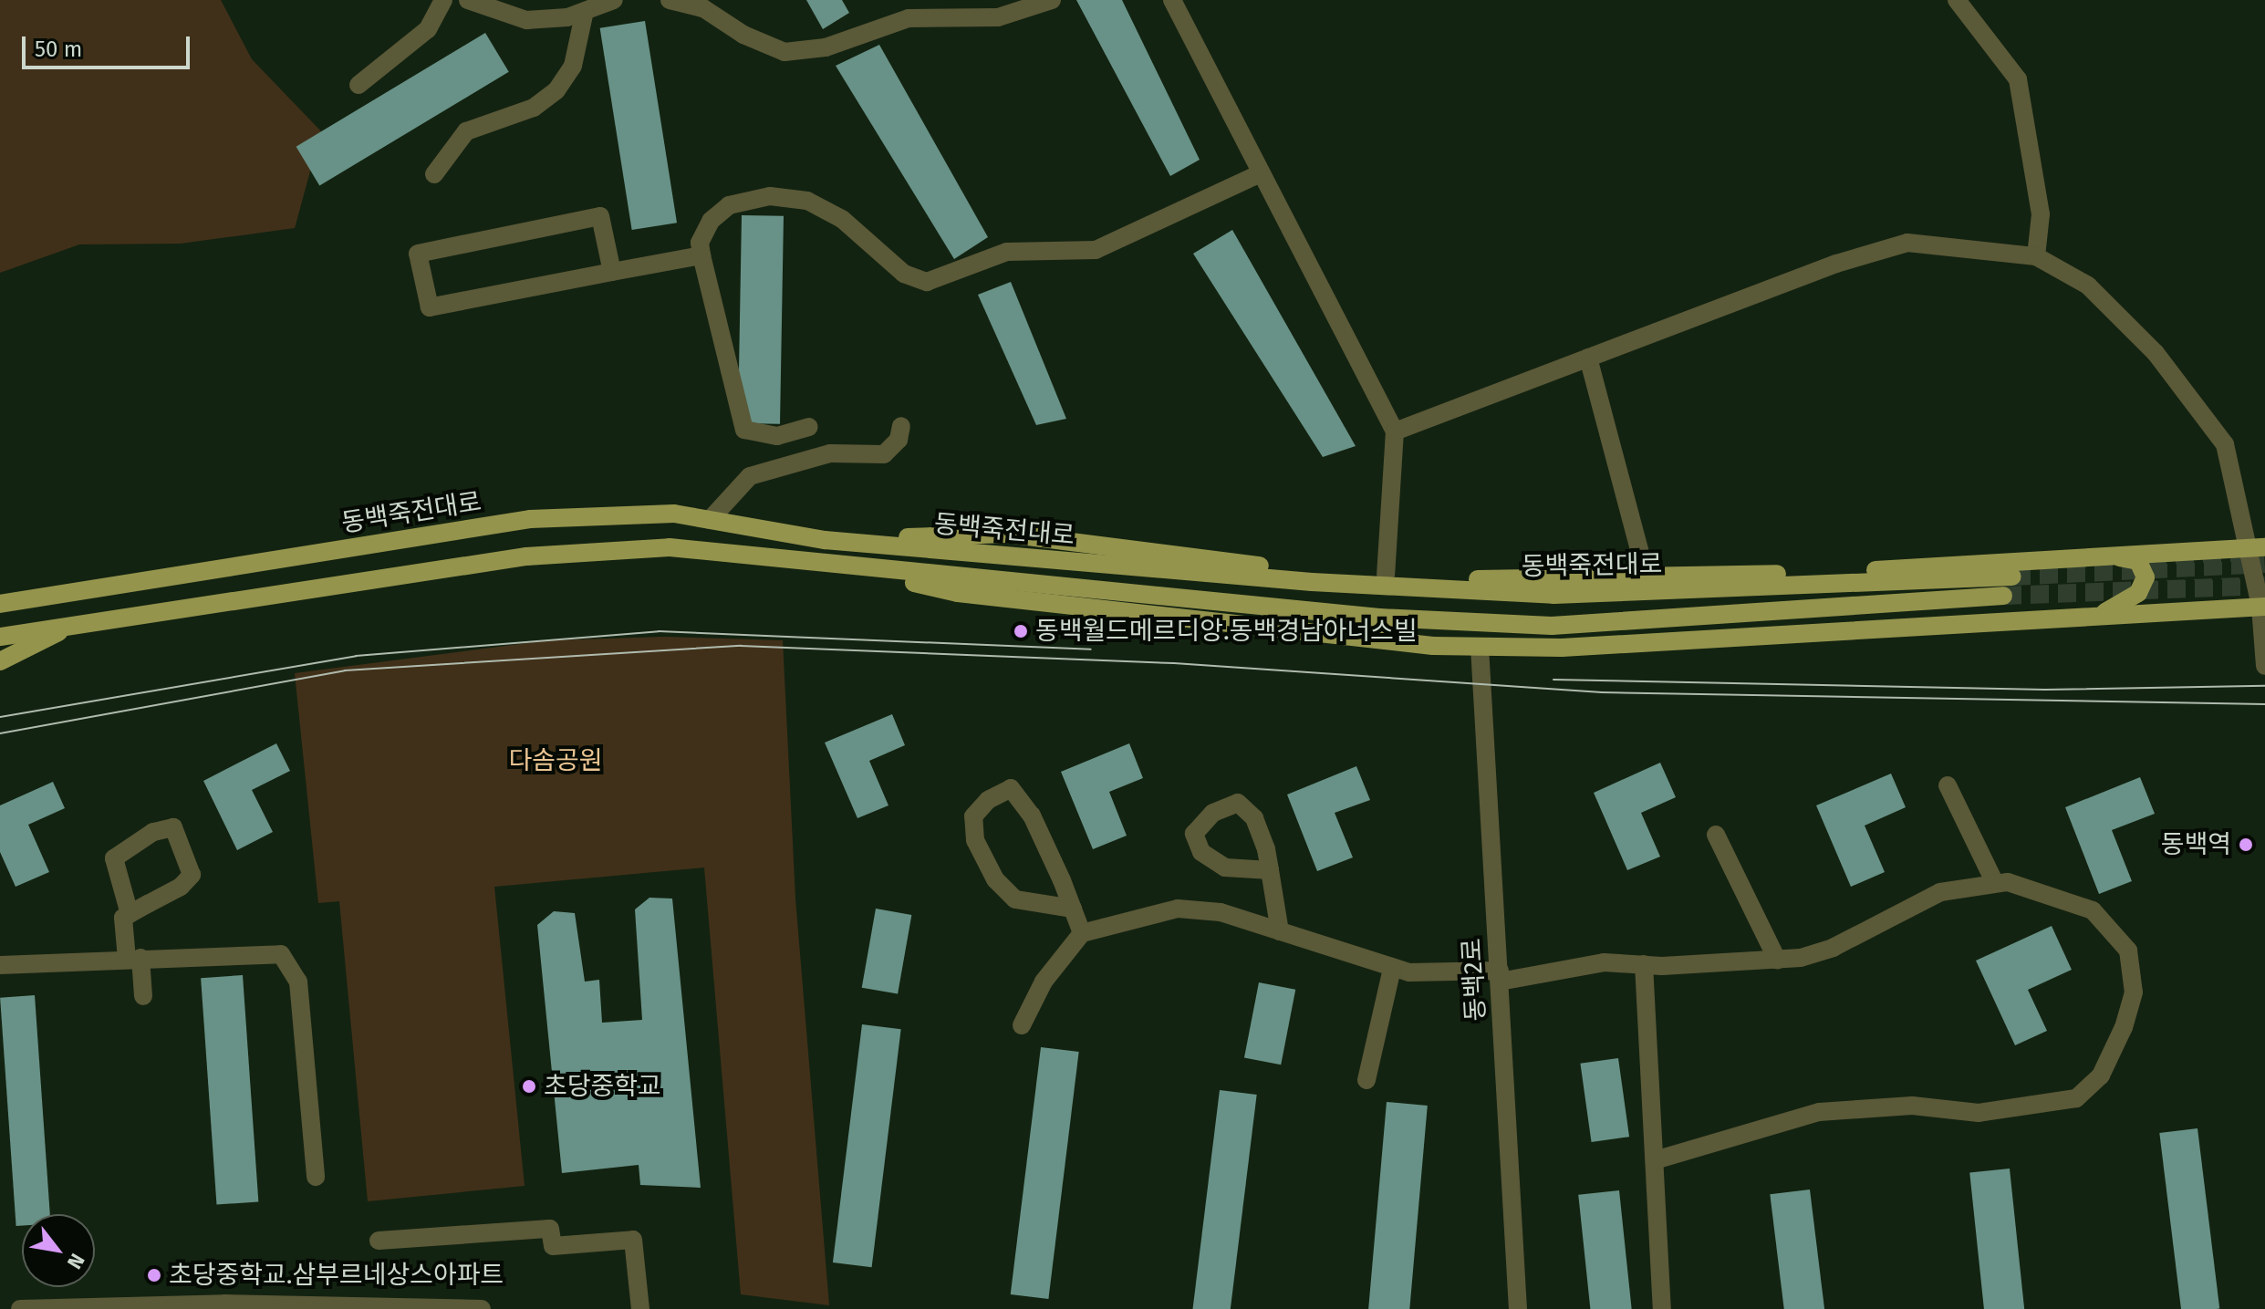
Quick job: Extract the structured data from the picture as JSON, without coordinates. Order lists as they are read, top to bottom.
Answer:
{
  "streets": {
    "main road": ["동백죽전대로"],
    "street": ["동백2로"]
  },
  "parks": ["다솜공원"],
  "places": [
    "동백월드메르디앙.동백경남아너스빌",
    "동백역",
    "초당중학교",
    "초당중학교.삼부르네상스아파트"
  ],
  "scale_bar": "50 m",
  "north": "bottom right"
}
